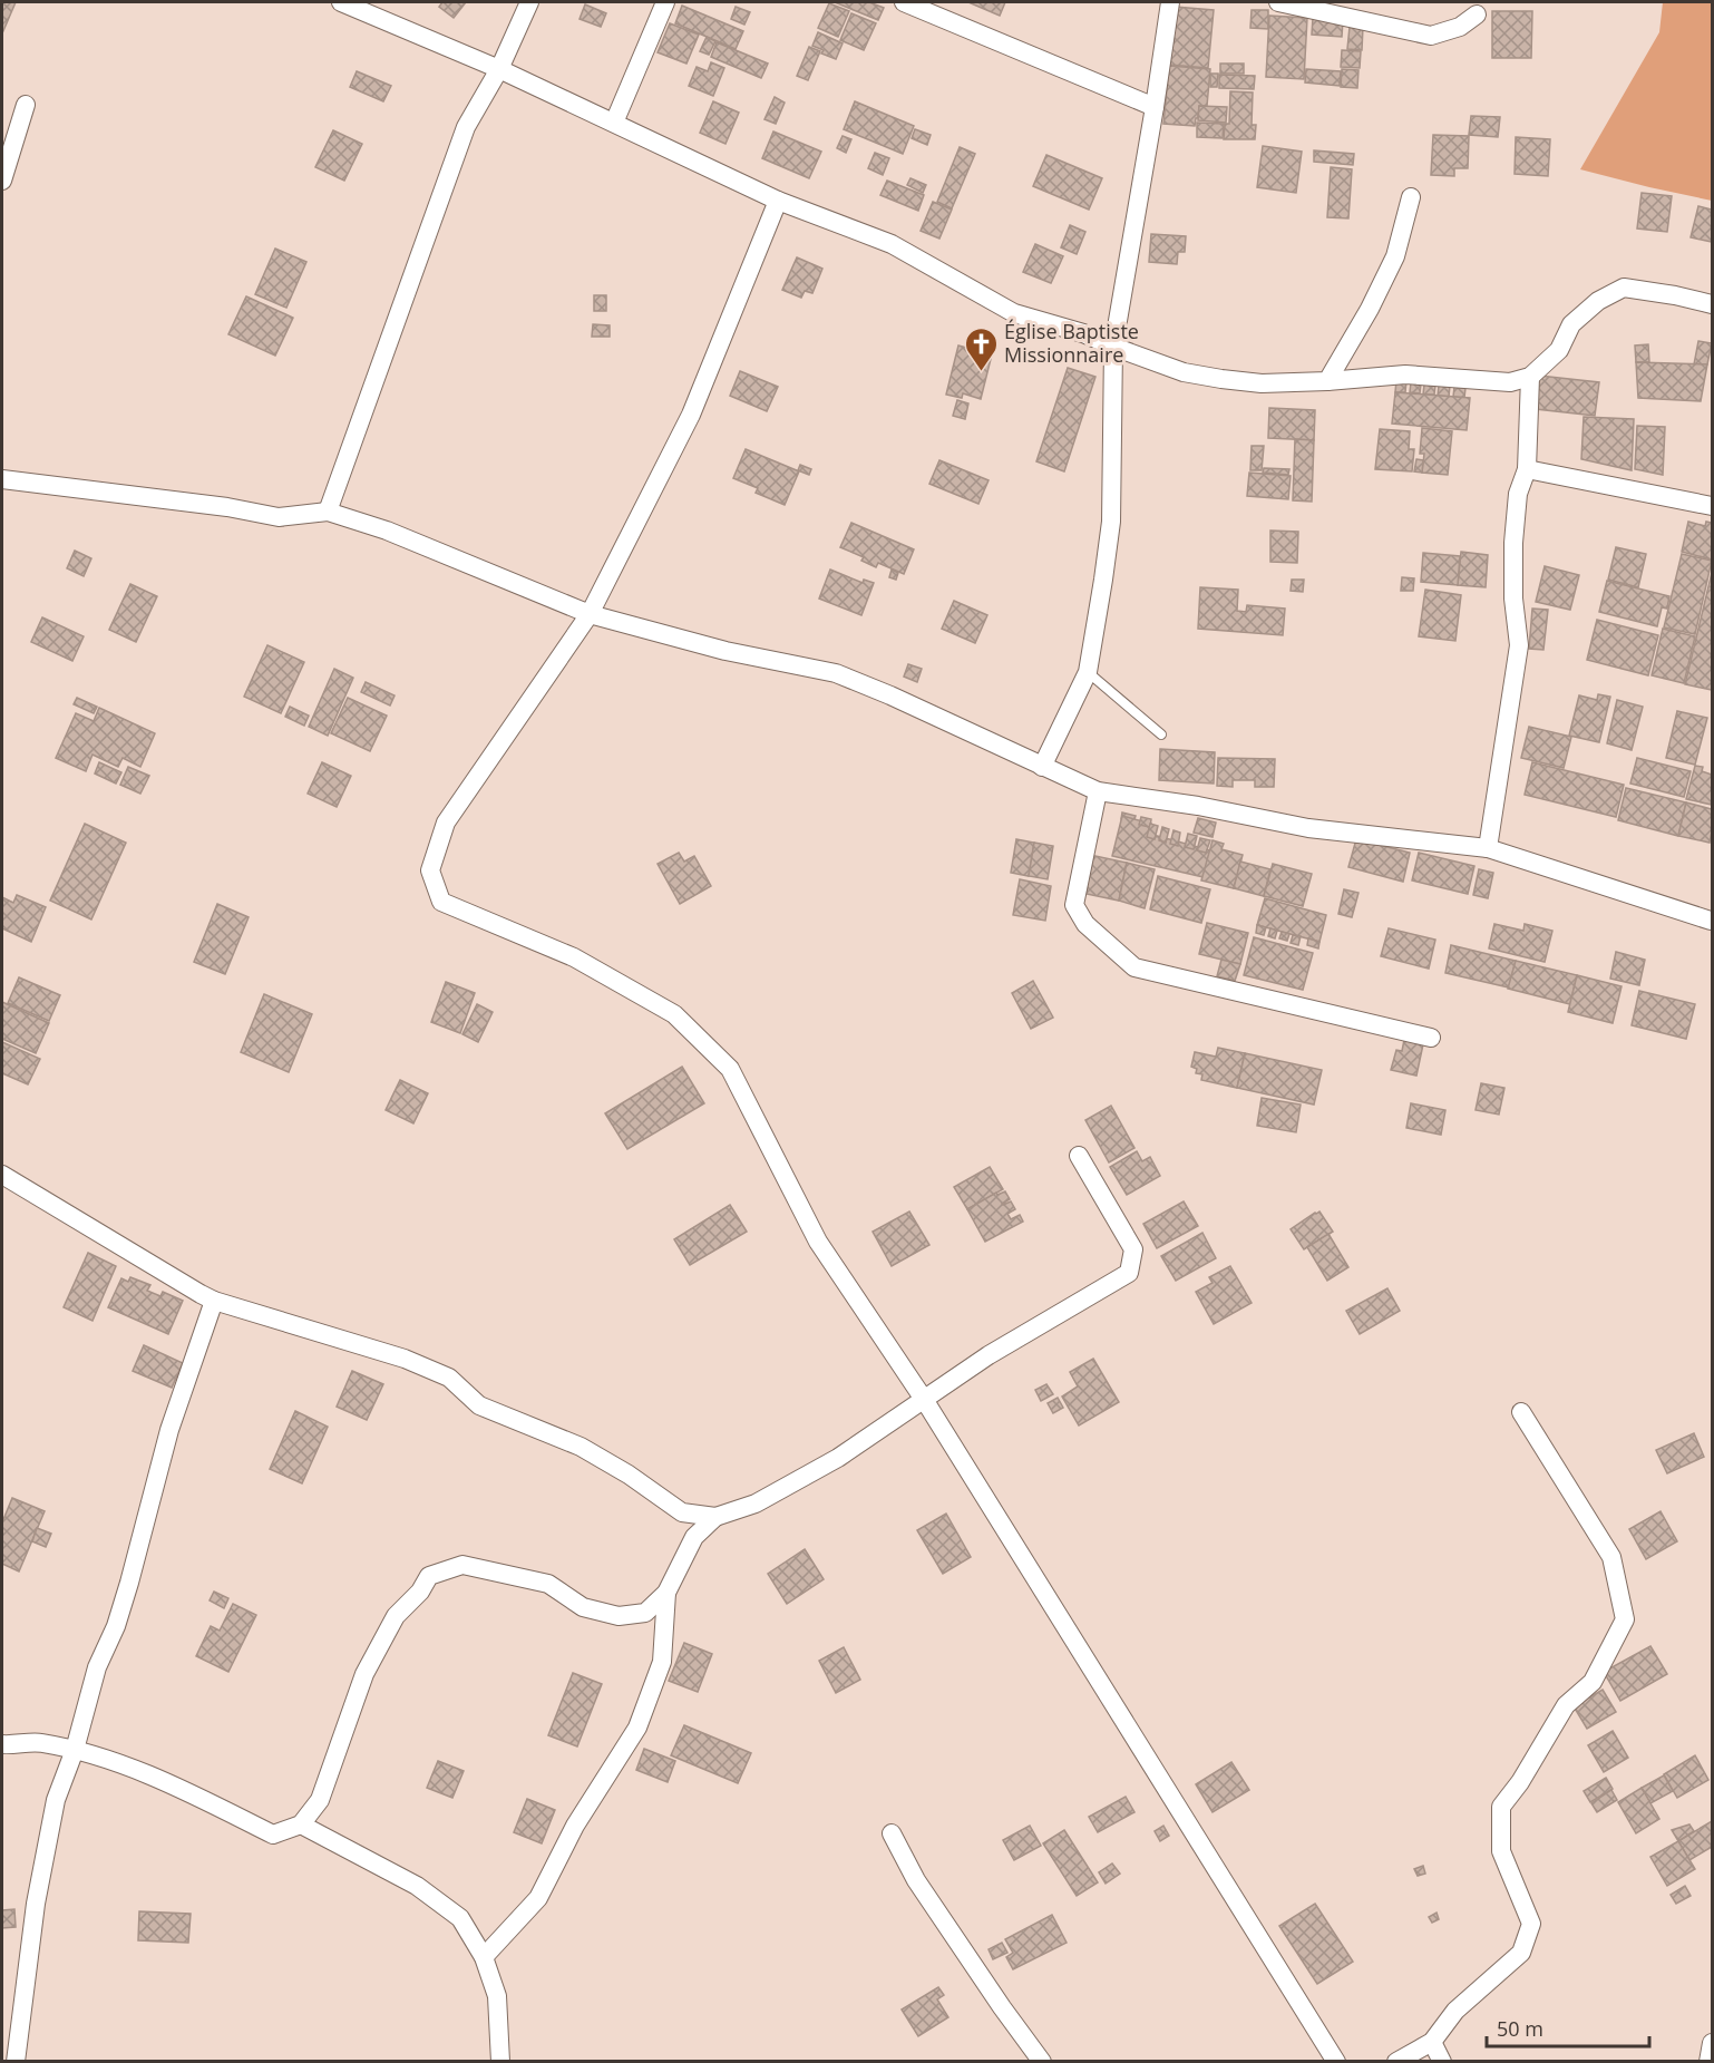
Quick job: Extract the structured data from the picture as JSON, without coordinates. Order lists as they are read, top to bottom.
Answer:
{
  "places": {
    "church": ["Église Baptiste Missionnaire"]
  },
  "scale_bar": "50 m"
}
